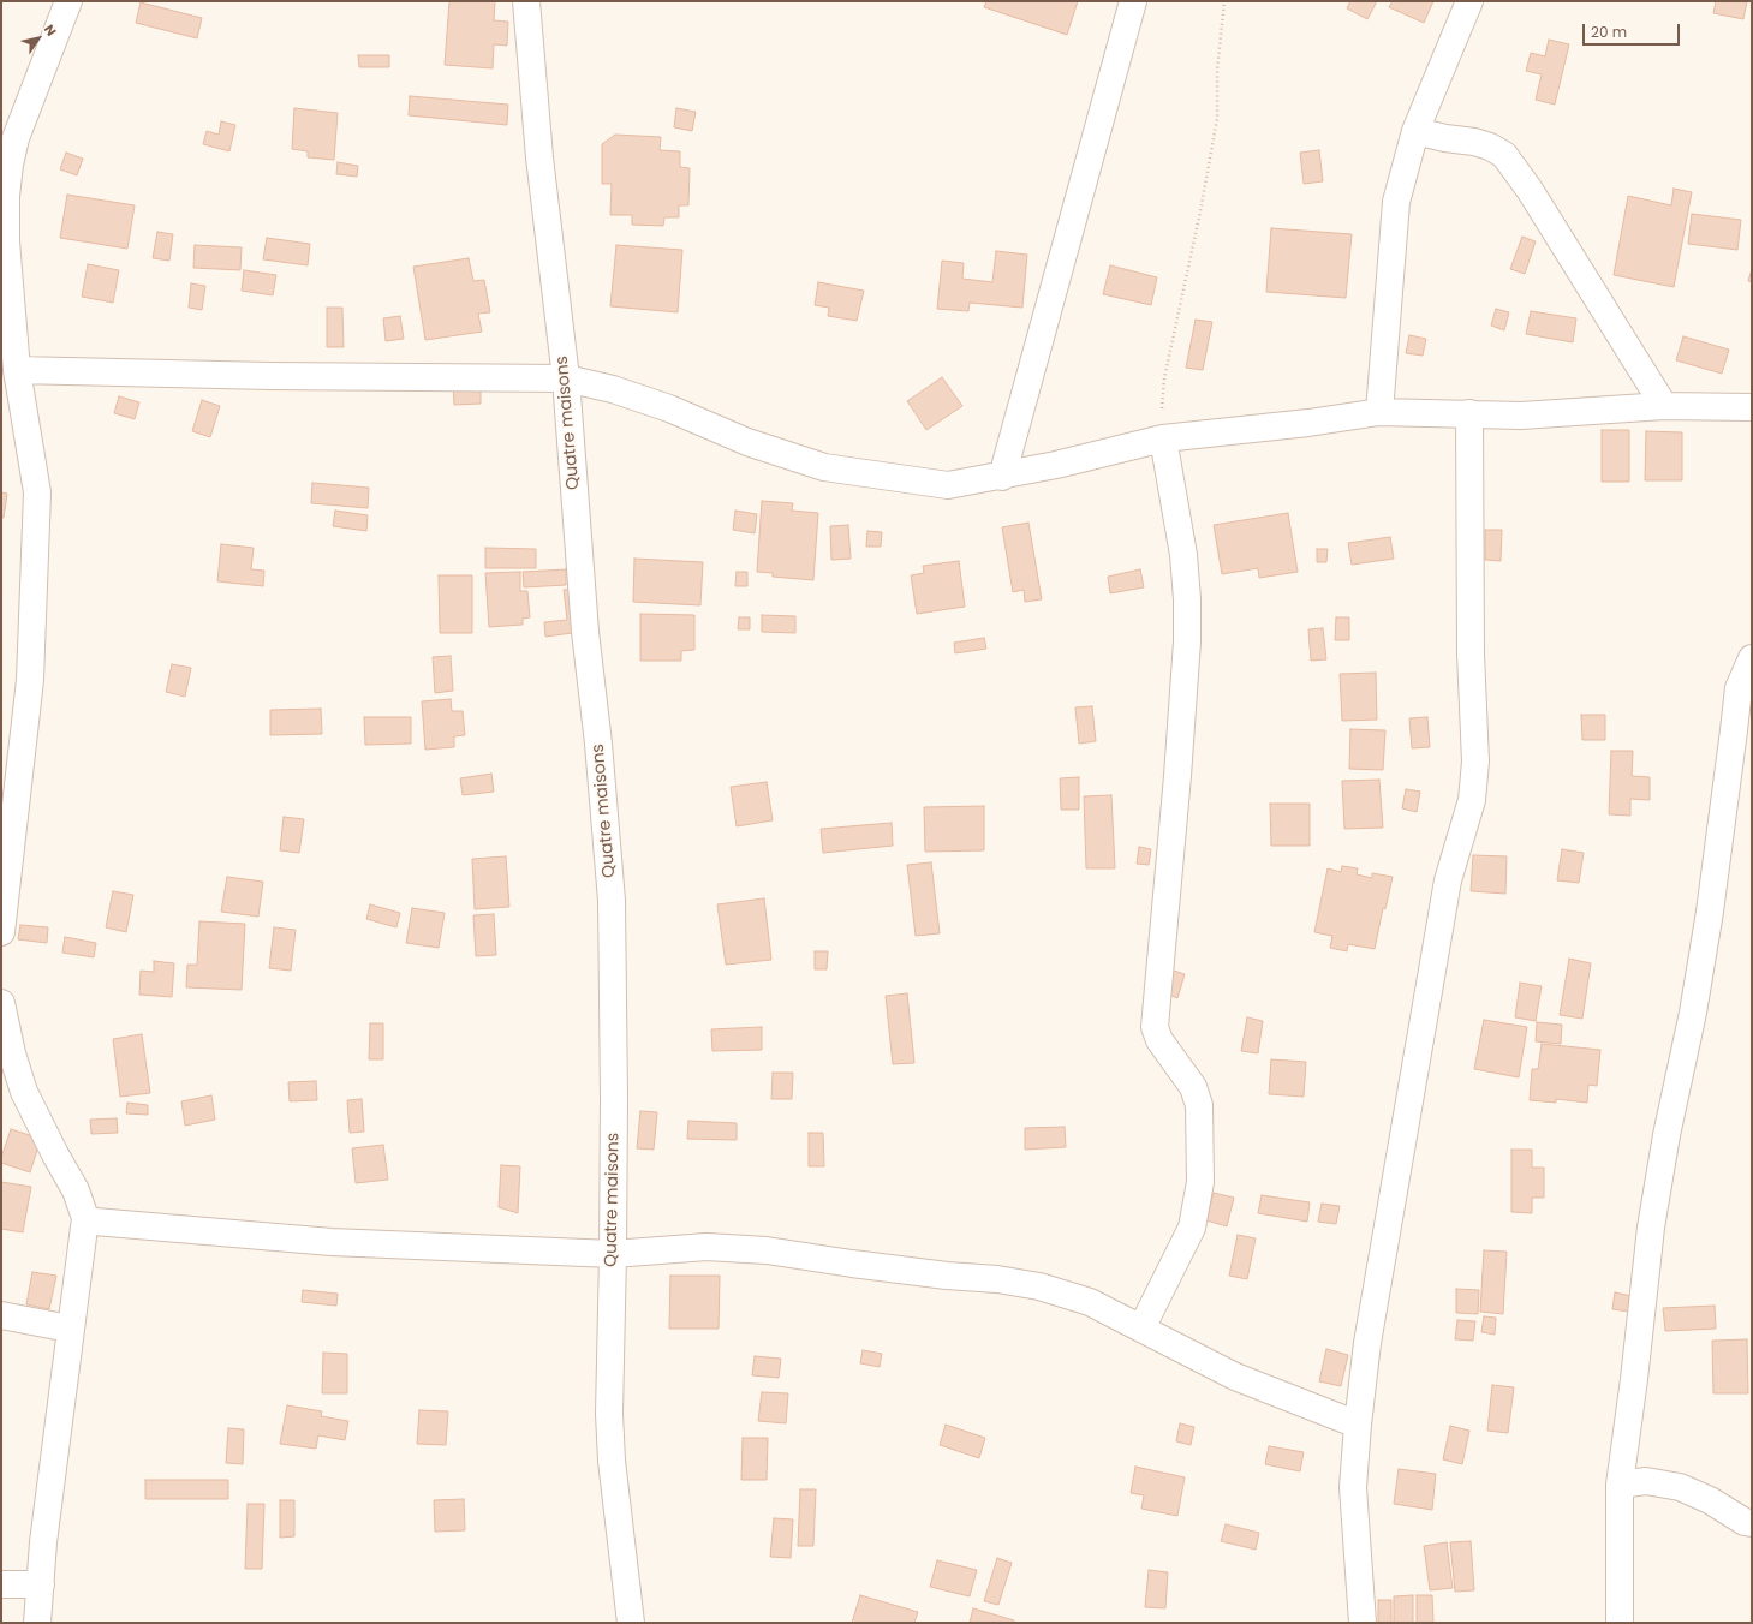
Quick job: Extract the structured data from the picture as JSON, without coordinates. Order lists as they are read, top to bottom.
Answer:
{
  "streets": {
    "street": ["Quatre maisons"]
  },
  "scale_bar": "20 m",
  "north": "top right"
}
